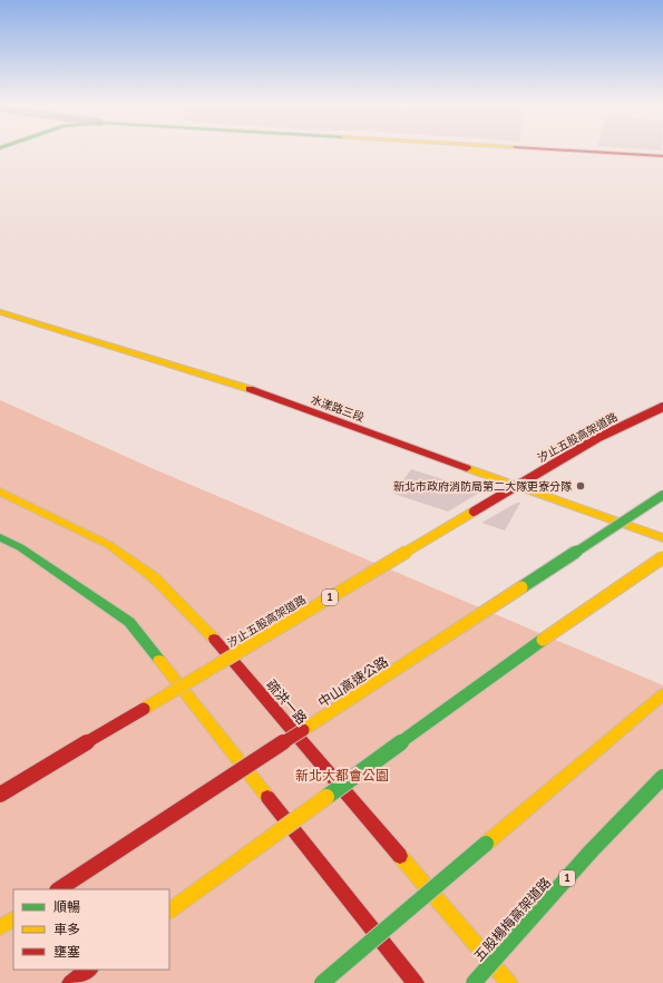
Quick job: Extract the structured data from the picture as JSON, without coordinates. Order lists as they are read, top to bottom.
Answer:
{
  "streets": {
    "main road": [
      "水漾路三段",
      "汐止五股高架道路",
      "1",
      "中山高速公路",
      "疏洪一路",
      "五股楊梅高架道路"
    ]
  },
  "parks": ["新北大都會公園"],
  "places": ["新北市政府消防局第二大隊更寮分隊"],
  "legend": ["順暢", "車多", "壅塞"]
}
